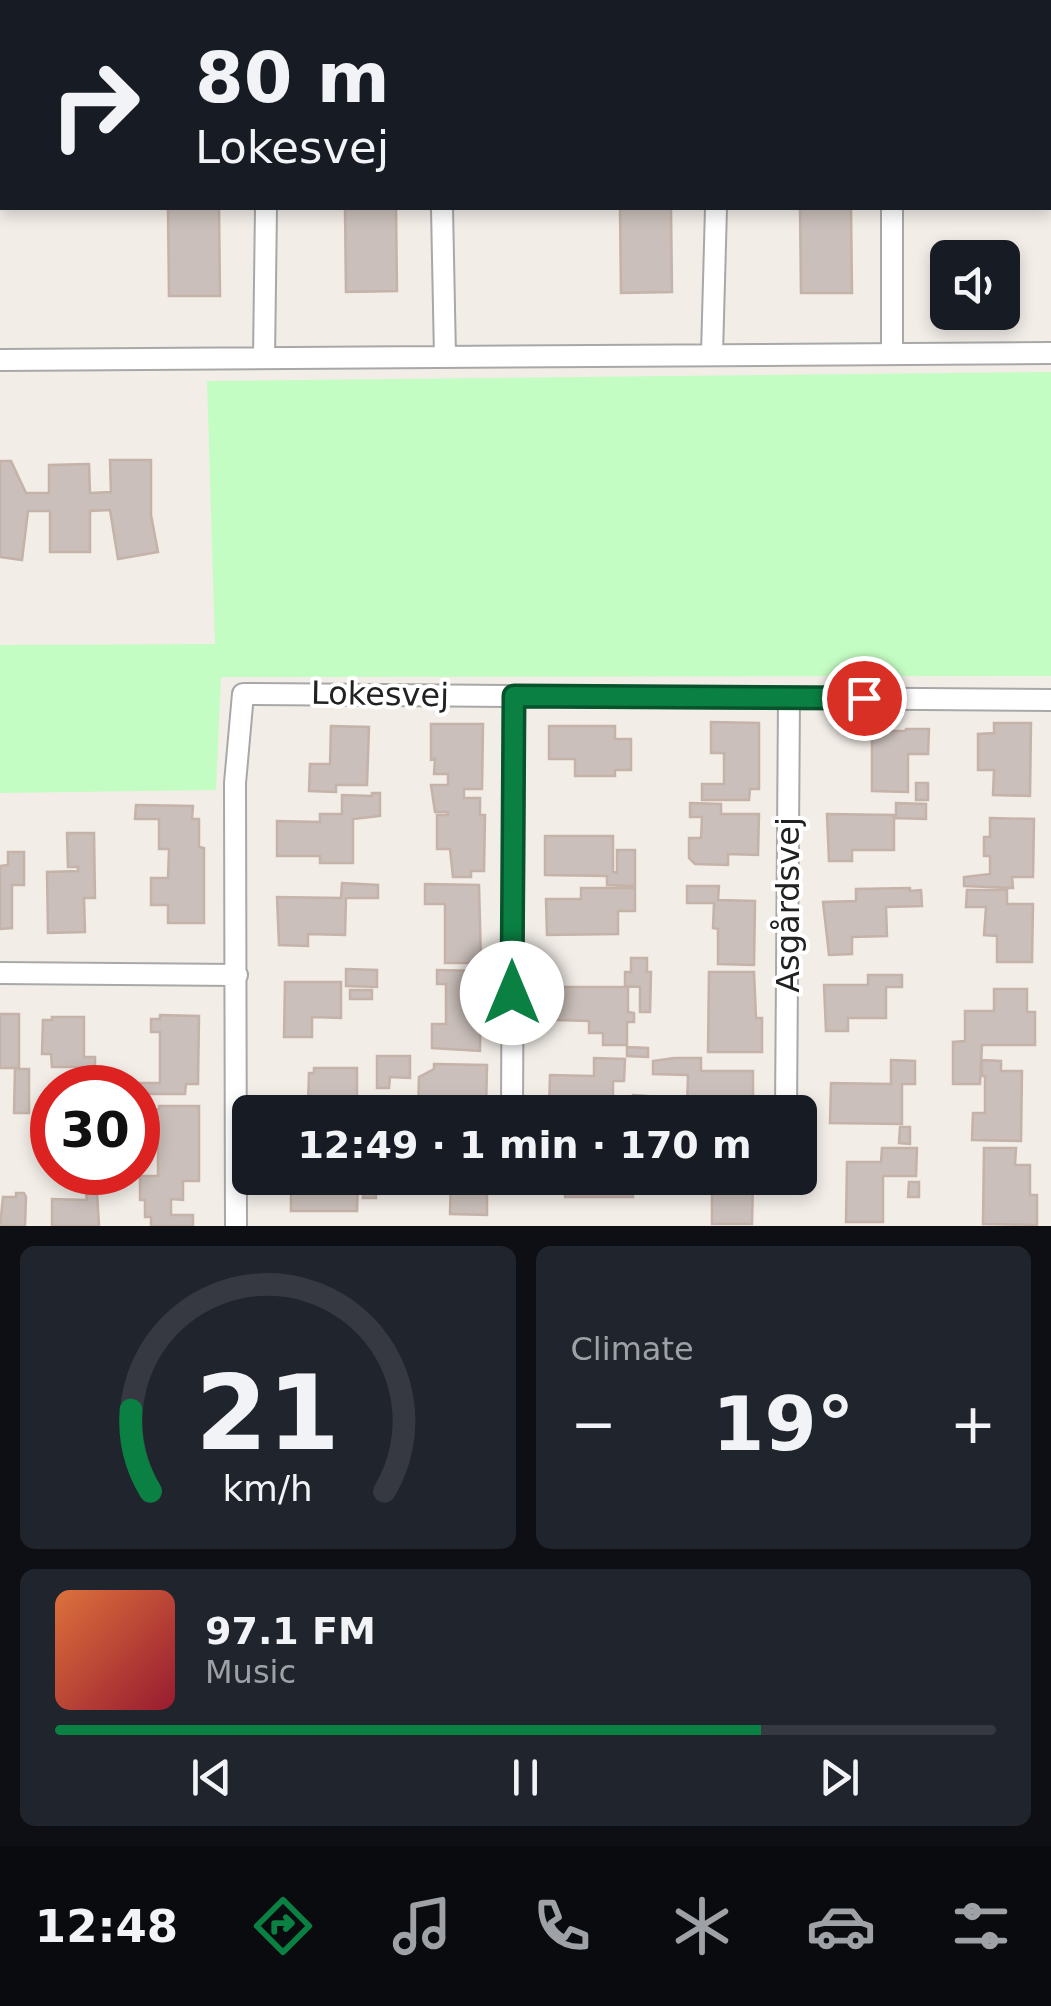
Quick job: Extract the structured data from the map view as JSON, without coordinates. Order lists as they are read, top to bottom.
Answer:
{
  "streets": {
    "street": ["Lokesvej", "Asgårdsvej"]
  },
  "crossings": [
    ["Lokesvej", "Asgårdsvej"]
  ],
  "page": {
    "turn": ["80 m", "Lokesvej"],
    "limit": "30",
    "trip": "12:49 · 1 min · 170 m",
    "tile": "Climate",
    "heat": ["−", "19°", "+"],
    "song": ["97.1 FM", "Music"],
    "tabs": "12:48",
    "gauge": ["21", "km/h"]
  }
}
